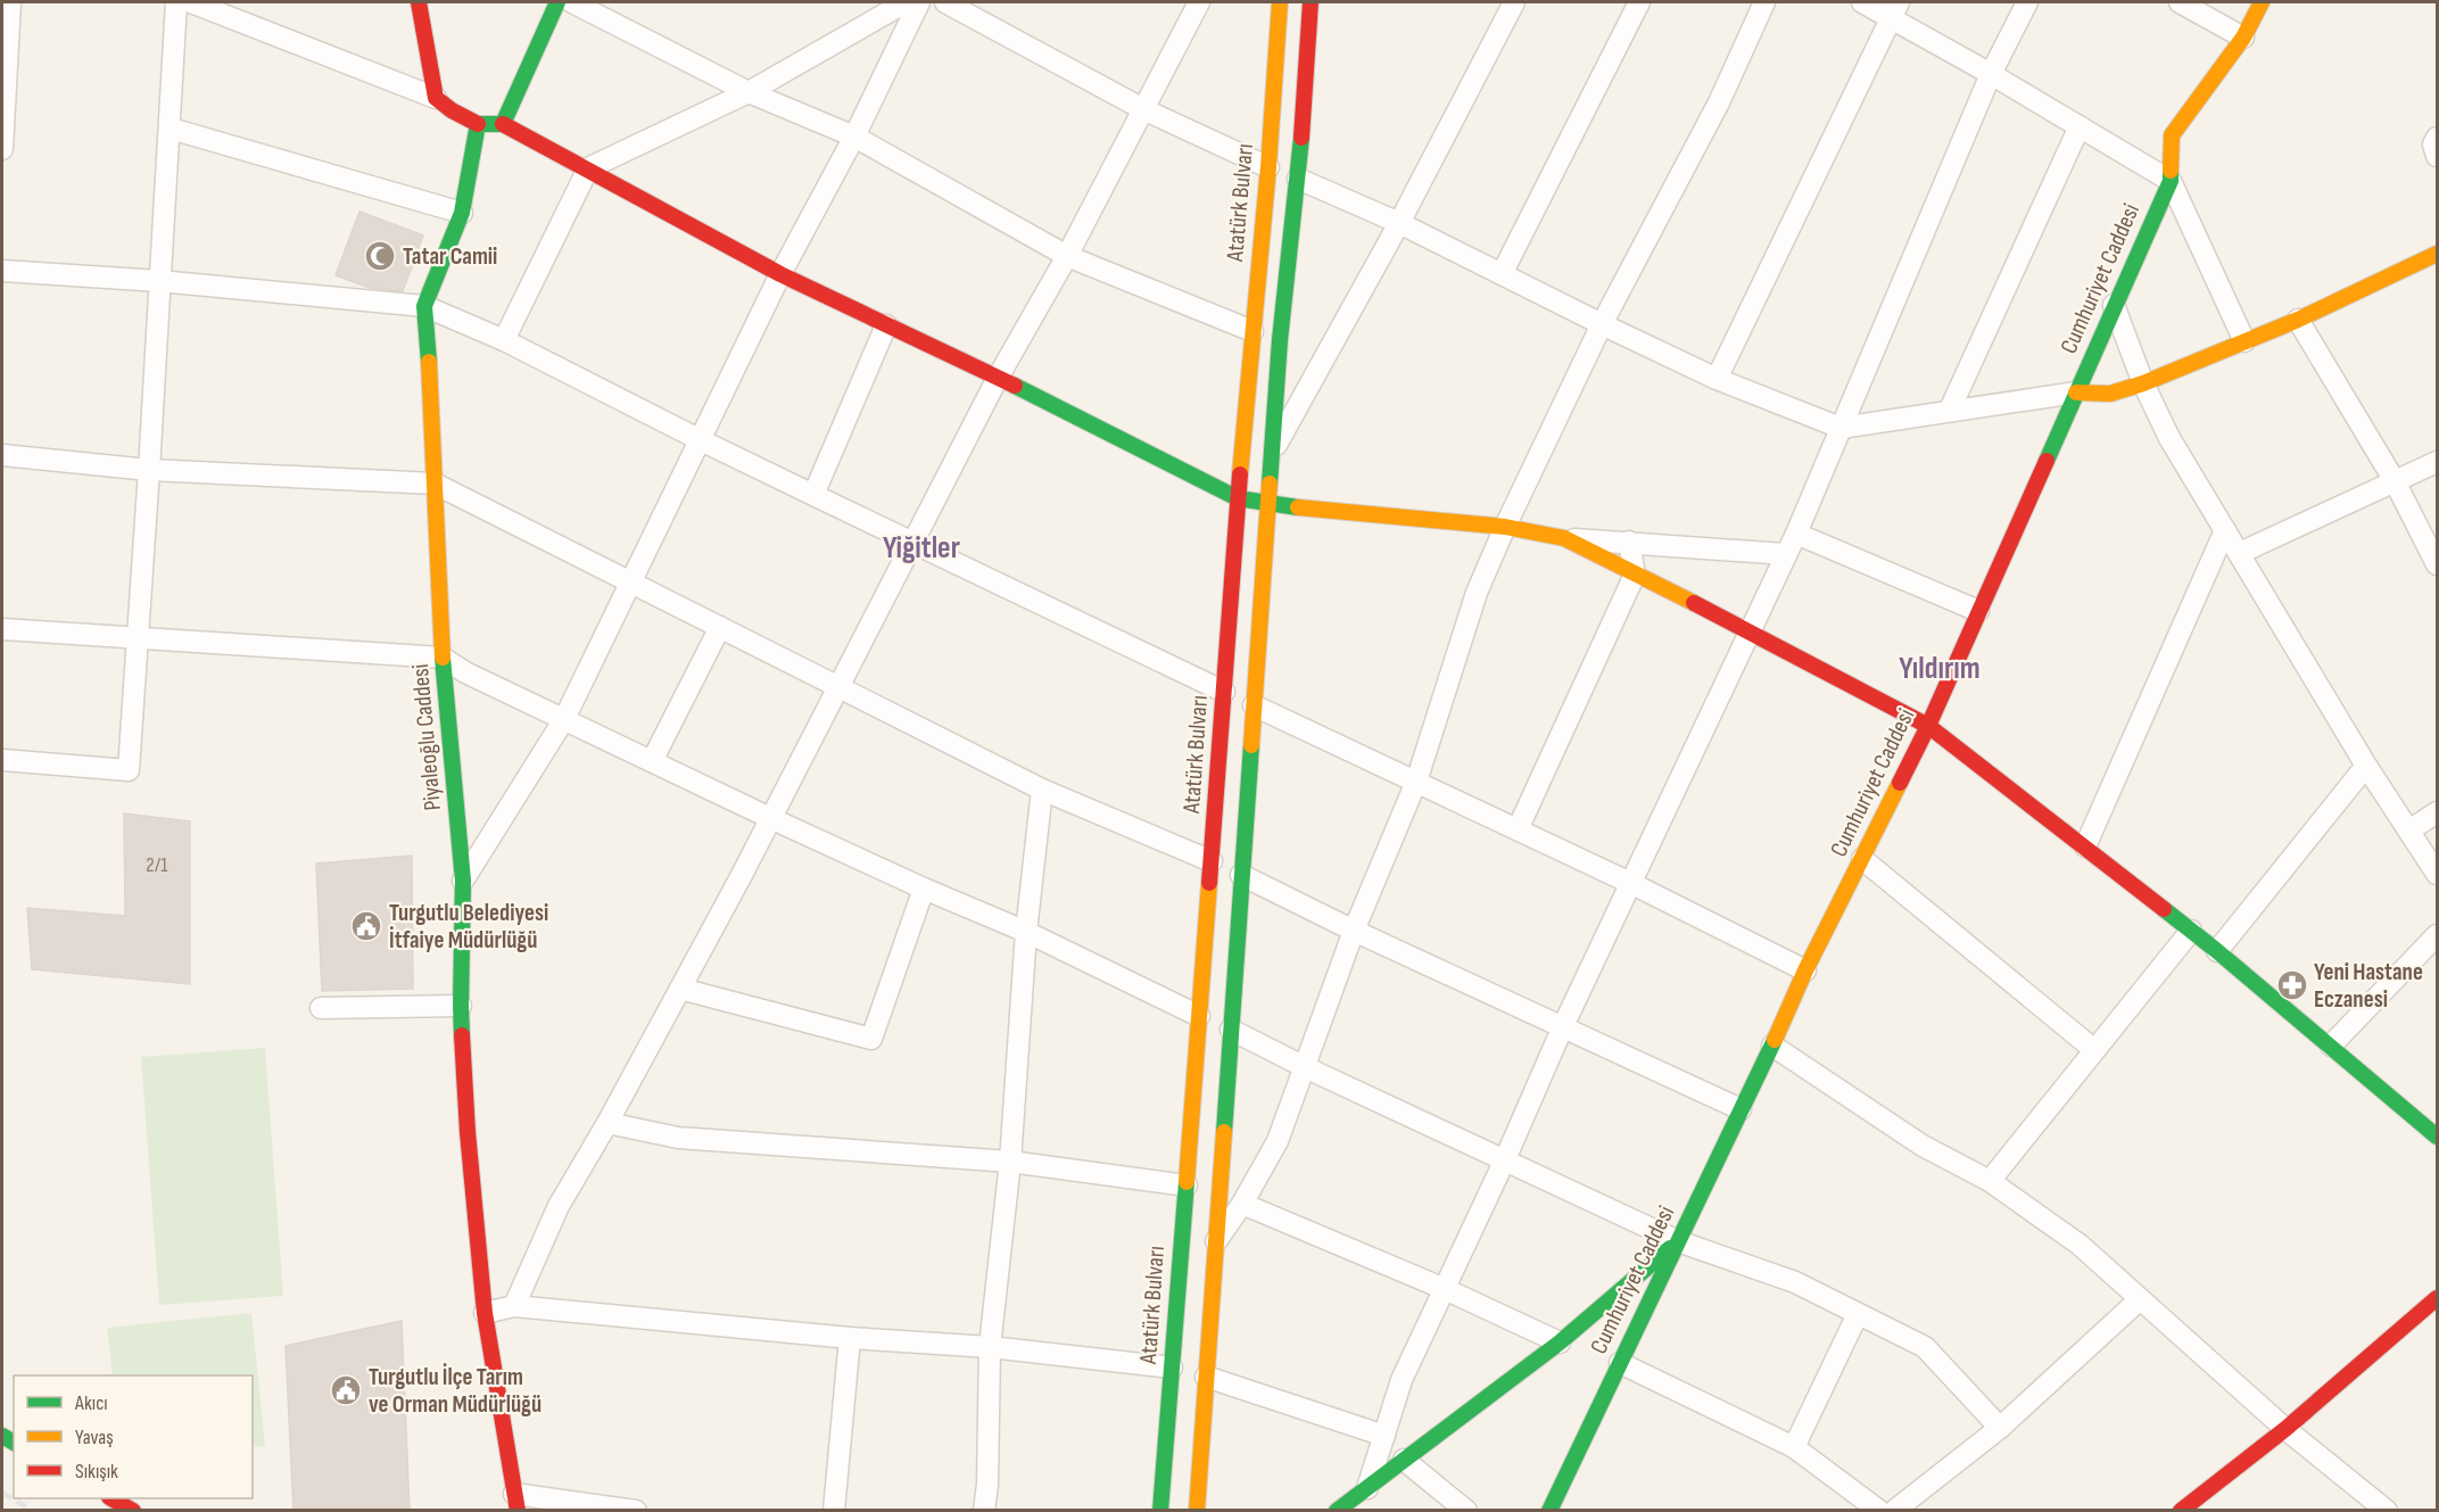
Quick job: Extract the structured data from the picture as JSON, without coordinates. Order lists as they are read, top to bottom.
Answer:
{
  "streets": {
    "street": ["Atatürk Bulvarı", "Cumhuriyet Caddesi", "Piyaleoğlu Caddesi"]
  },
  "districts": ["Yiğitler", "Yıldırım"],
  "places": {
    "mosque": ["Tatar Camii"],
    "public building": ["Turgutlu Belediyesi İtfaiye Müdürlüğü", "Turgutlu İlçe Tarım ve Orman Müdürlüğü"],
    "pharmacy": ["Yeni Hastane Eczanesi"]
  },
  "house_numbers": ["2/1"],
  "legend": ["Akıcı", "Yavaş", "Sıkışık"]
}
